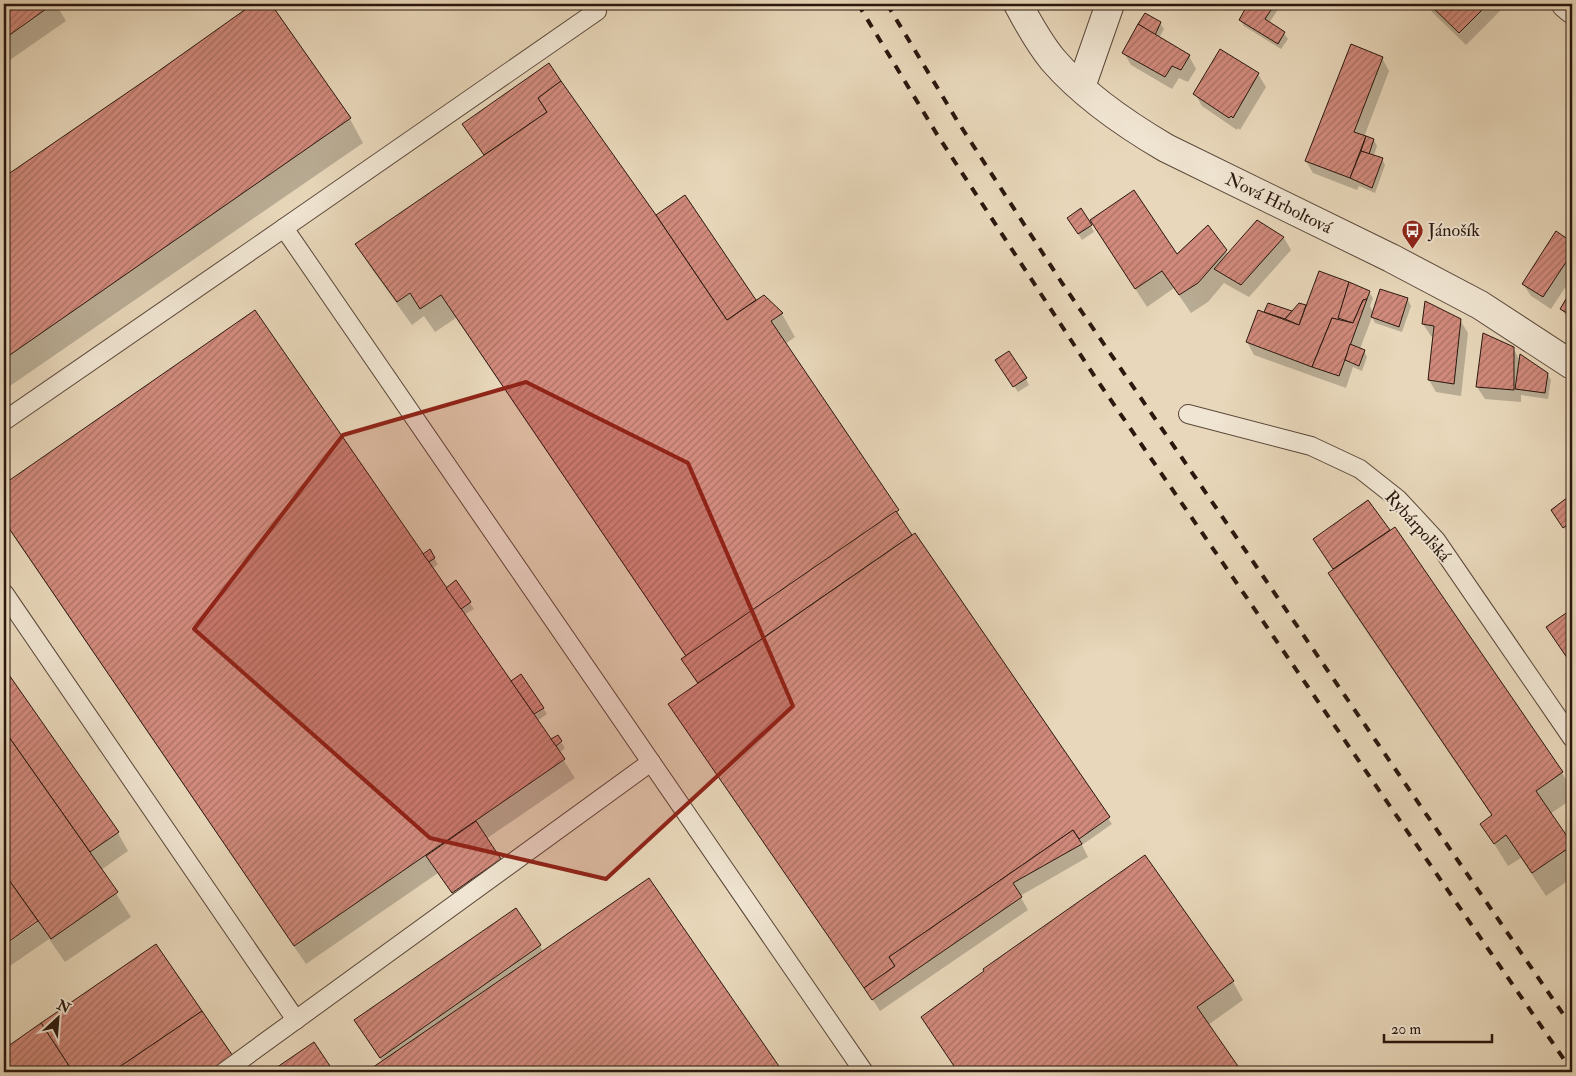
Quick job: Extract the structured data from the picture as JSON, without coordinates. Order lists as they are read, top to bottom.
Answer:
{
  "streets": {
    "street": ["Nová Hrboltová"],
    "lane": ["Rybárpoľská"]
  },
  "places": {
    "bus stop": ["Jánošík"]
  },
  "scale_bar": "20 m",
  "north": "top right"
}
